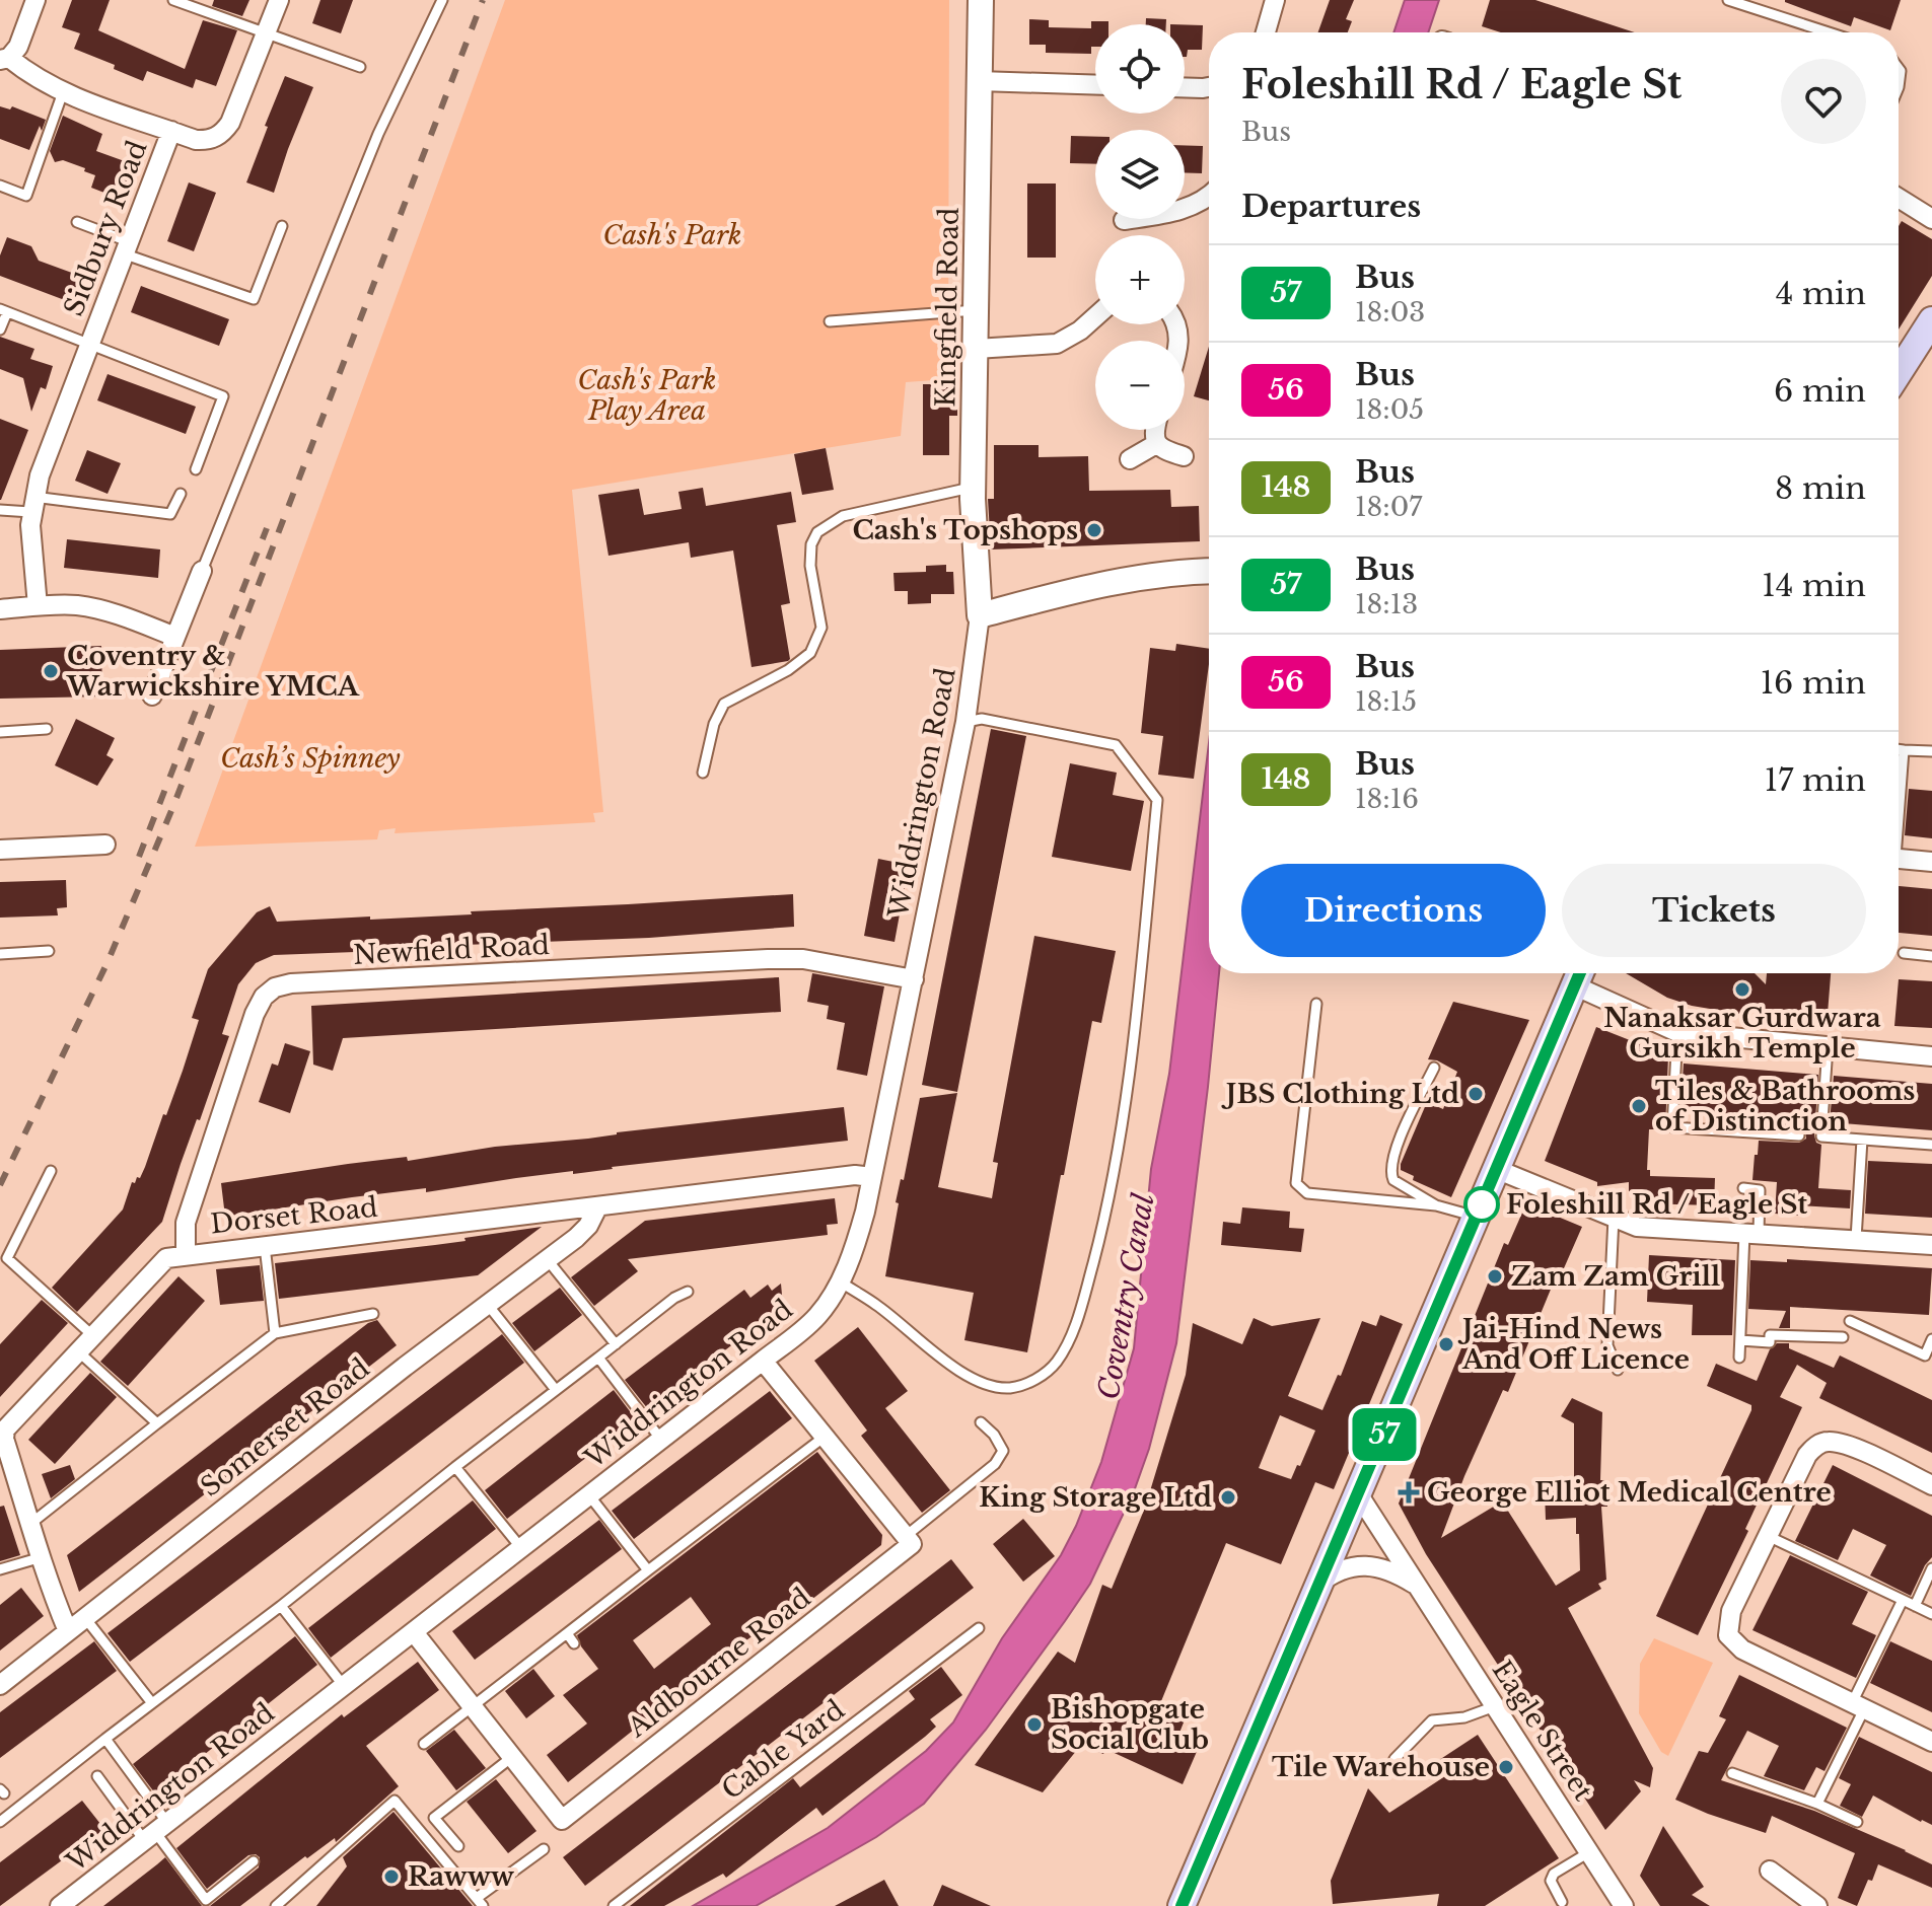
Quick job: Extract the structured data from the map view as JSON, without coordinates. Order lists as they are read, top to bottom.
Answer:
{
  "streets": {
    "street": [
      "Sidbury Road",
      "Kingfield Road",
      "Widdrington Road",
      "Newfield Road",
      "Dorset Road",
      "Somerset Road",
      "Aldbourne Road",
      "Eagle Street"
    ],
    "lane": ["Cable Yard"]
  },
  "crossings": [
    ["Kingfield Road", "Widdrington Road"],
    ["Widdrington Road", "Newfield Road"],
    ["Widdrington Road", "Dorset Road"],
    ["Widdrington Road", "Aldbourne Road"],
    ["Newfield Road", "Dorset Road"],
    ["Dorset Road", "Somerset Road"]
  ],
  "water": ["Coventry Canal"],
  "parks": ["Cash's Park", "Cash's Park Play Area", "Cash’s Spinney"],
  "places": {
    "other": [
      "Cash's Topshops",
      "Coventry & Warwickshire YMCA",
      "Nanaksar Gurdwara Gursikh Temple",
      "JBS Clothing Ltd",
      "Tiles & Bathrooms of Distinction",
      "Foleshill Rd / Eagle St",
      "Zam Zam Grill",
      "Jai-Hind News And Off Licence",
      "King Storage Ltd",
      "Bishopgate Social Club",
      "Tile Warehouse",
      "Rawww"
    ],
    "health": ["George Elliot Medical Centre"]
  },
  "lines": ["bus line 57"],
  "page": {
    "on_map": "57",
    "map_buttons": ["+", "−"],
    "heading": [
      ["Foleshill Rd / Eagle St", "Bus"],
      "Departures"
    ],
    "list": [
      {
        "mark": "57",
        "name": "Bus",
        "note": "18:03",
        "value": "4 min"
      },
      {
        "mark": "56",
        "name": "Bus",
        "note": "18:05",
        "value": "6 min"
      },
      {
        "mark": "148",
        "name": "Bus",
        "note": "18:07",
        "value": "8 min"
      },
      {
        "mark": "57",
        "name": "Bus",
        "note": "18:13",
        "value": "14 min"
      },
      {
        "mark": "56",
        "name": "Bus",
        "note": "18:15",
        "value": "16 min"
      },
      {
        "mark": "148",
        "name": "Bus",
        "note": "18:16",
        "value": "17 min"
      }
    ],
    "buttons": ["Directions", "Tickets"]
  }
}
